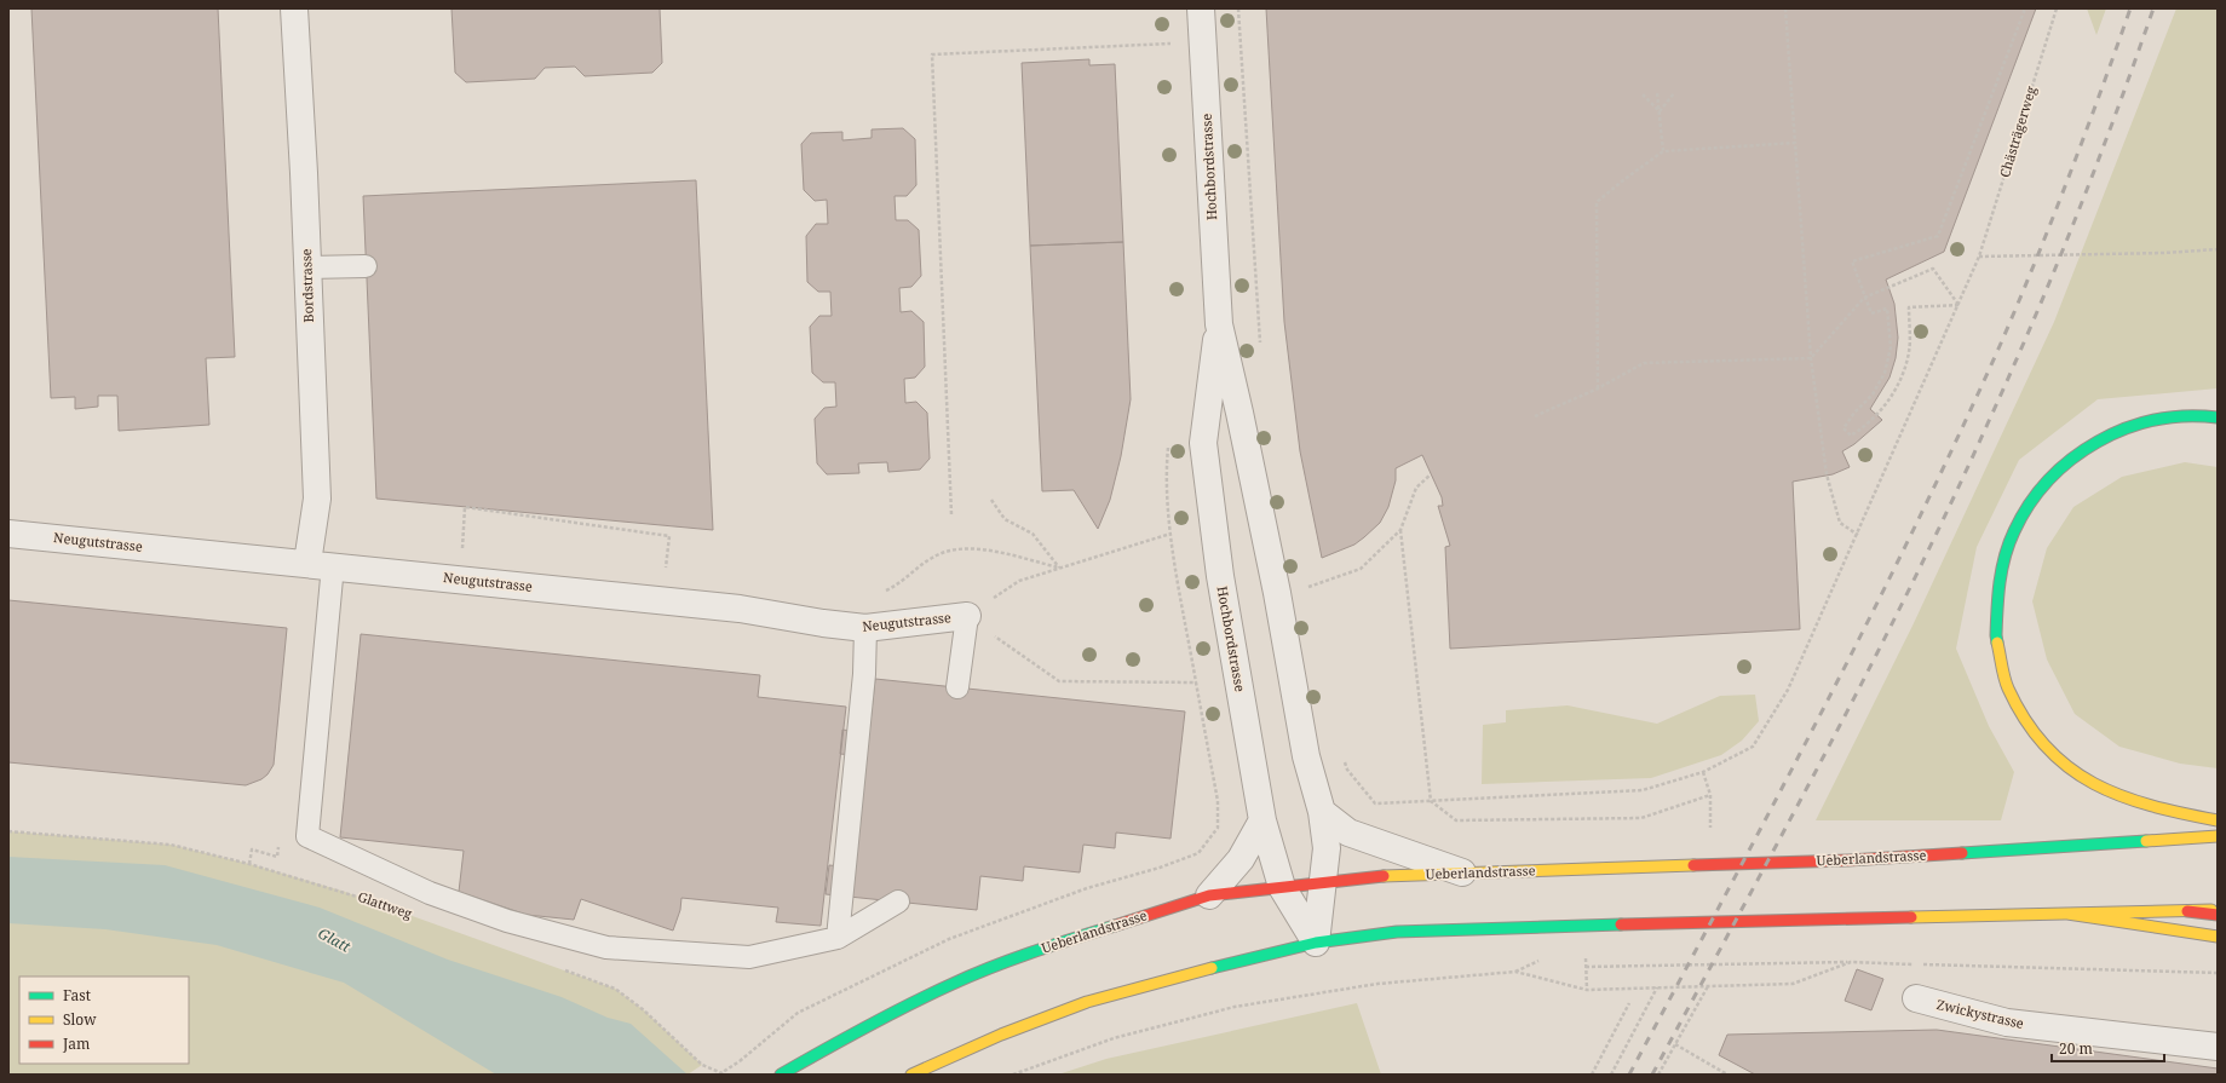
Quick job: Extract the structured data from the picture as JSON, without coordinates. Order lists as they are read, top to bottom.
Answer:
{
  "streets": {
    "main road": ["Ueberlandstrasse"],
    "street": [
      "Hochbordstrasse",
      "Bordstrasse",
      "Neugutstrasse",
      "Zwickystrasse"
    ],
    "path": ["Chästrägerweg", "Glattweg"]
  },
  "crossings": [
    ["Hochbordstrasse", "Ueberlandstrasse"],
    ["Bordstrasse", "Neugutstrasse"]
  ],
  "water": ["Glatt"],
  "legend": ["Fast", "Slow", "Jam"],
  "scale_bar": "20 m"
}
